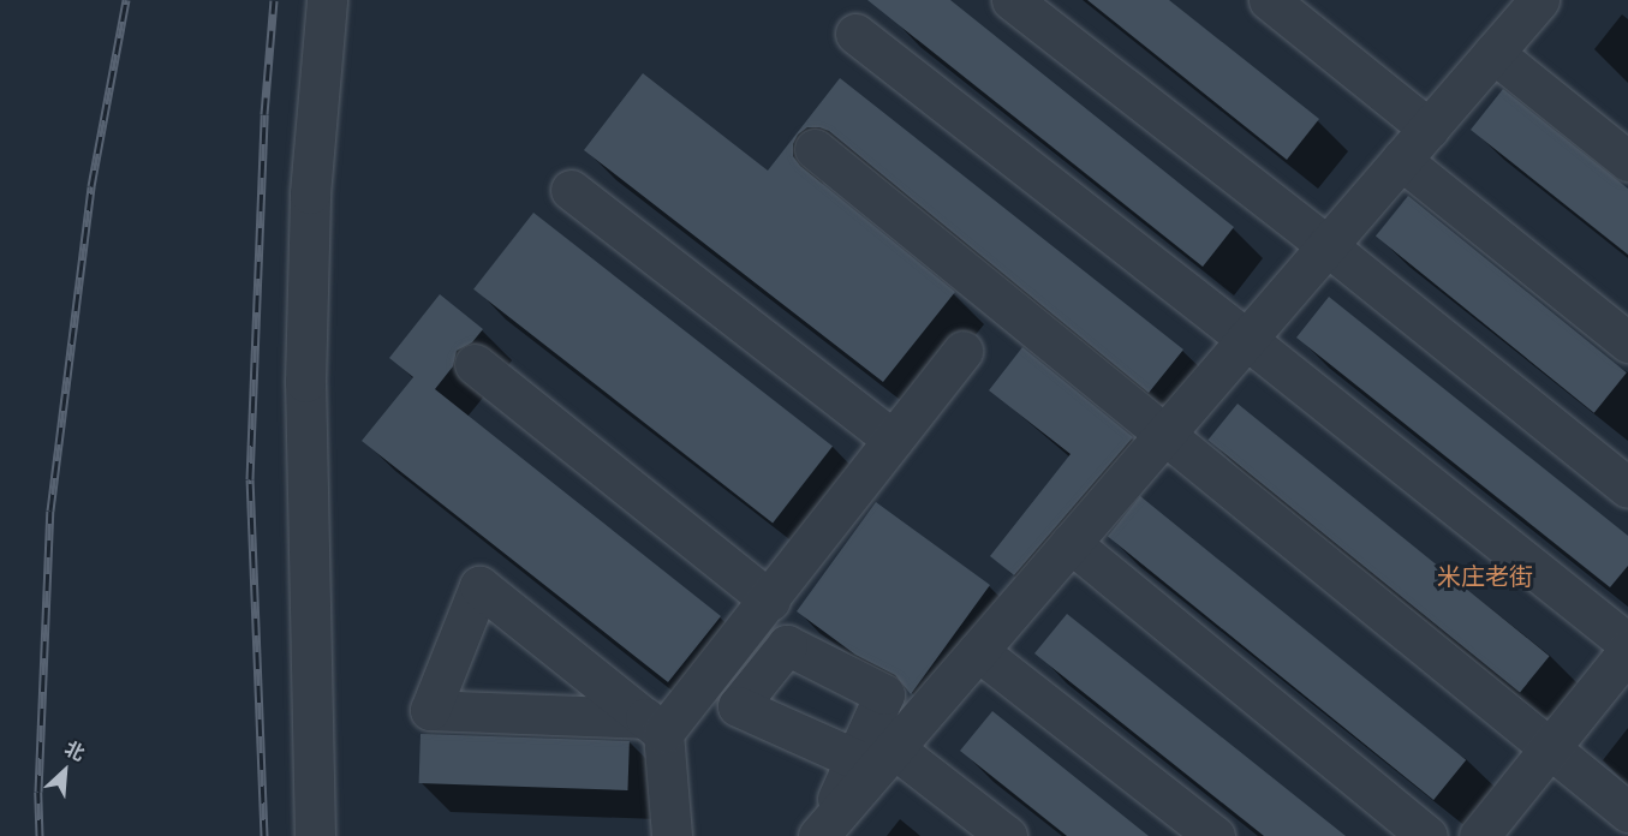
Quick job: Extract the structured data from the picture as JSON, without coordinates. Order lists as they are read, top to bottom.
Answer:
{
  "districts": ["米庄老街"],
  "north": "top right"
}
